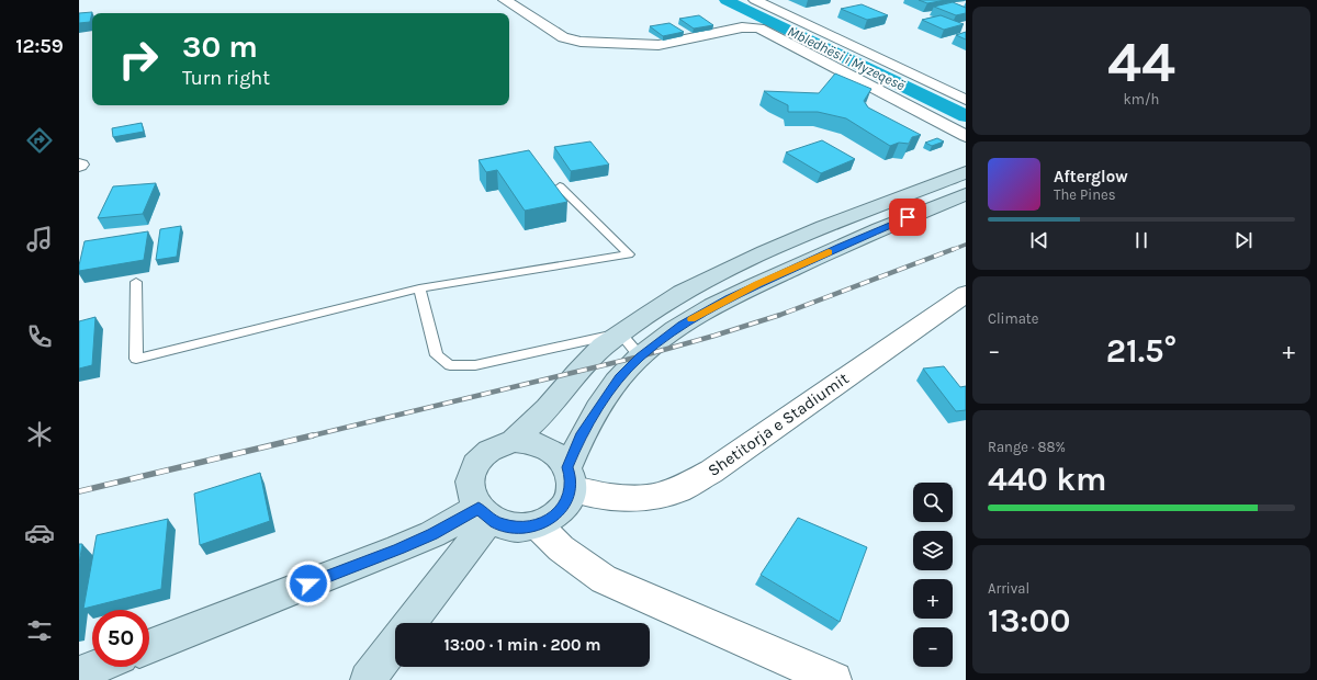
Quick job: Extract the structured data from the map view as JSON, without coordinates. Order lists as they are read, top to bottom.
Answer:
{
  "streets": {
    "street": ["Shetitorja e Stadiumit"]
  },
  "water": ["Mbledhësi i Myzeqesë"],
  "page": {
    "tabs": "12:59",
    "tile": [
      ["44", "km/h"],
      "Climate",
      ["Range · 88%", "440 km"],
      ["Arrival", "13:00"]
    ],
    "turn": ["30 m", "Turn right"],
    "song": ["Afterglow", "The Pines"],
    "heat": ["−", "21.5°", "+"],
    "map_buttons": ["+", "−"],
    "limit": "50",
    "trip": "13:00 · 1 min · 200 m"
  }
}
